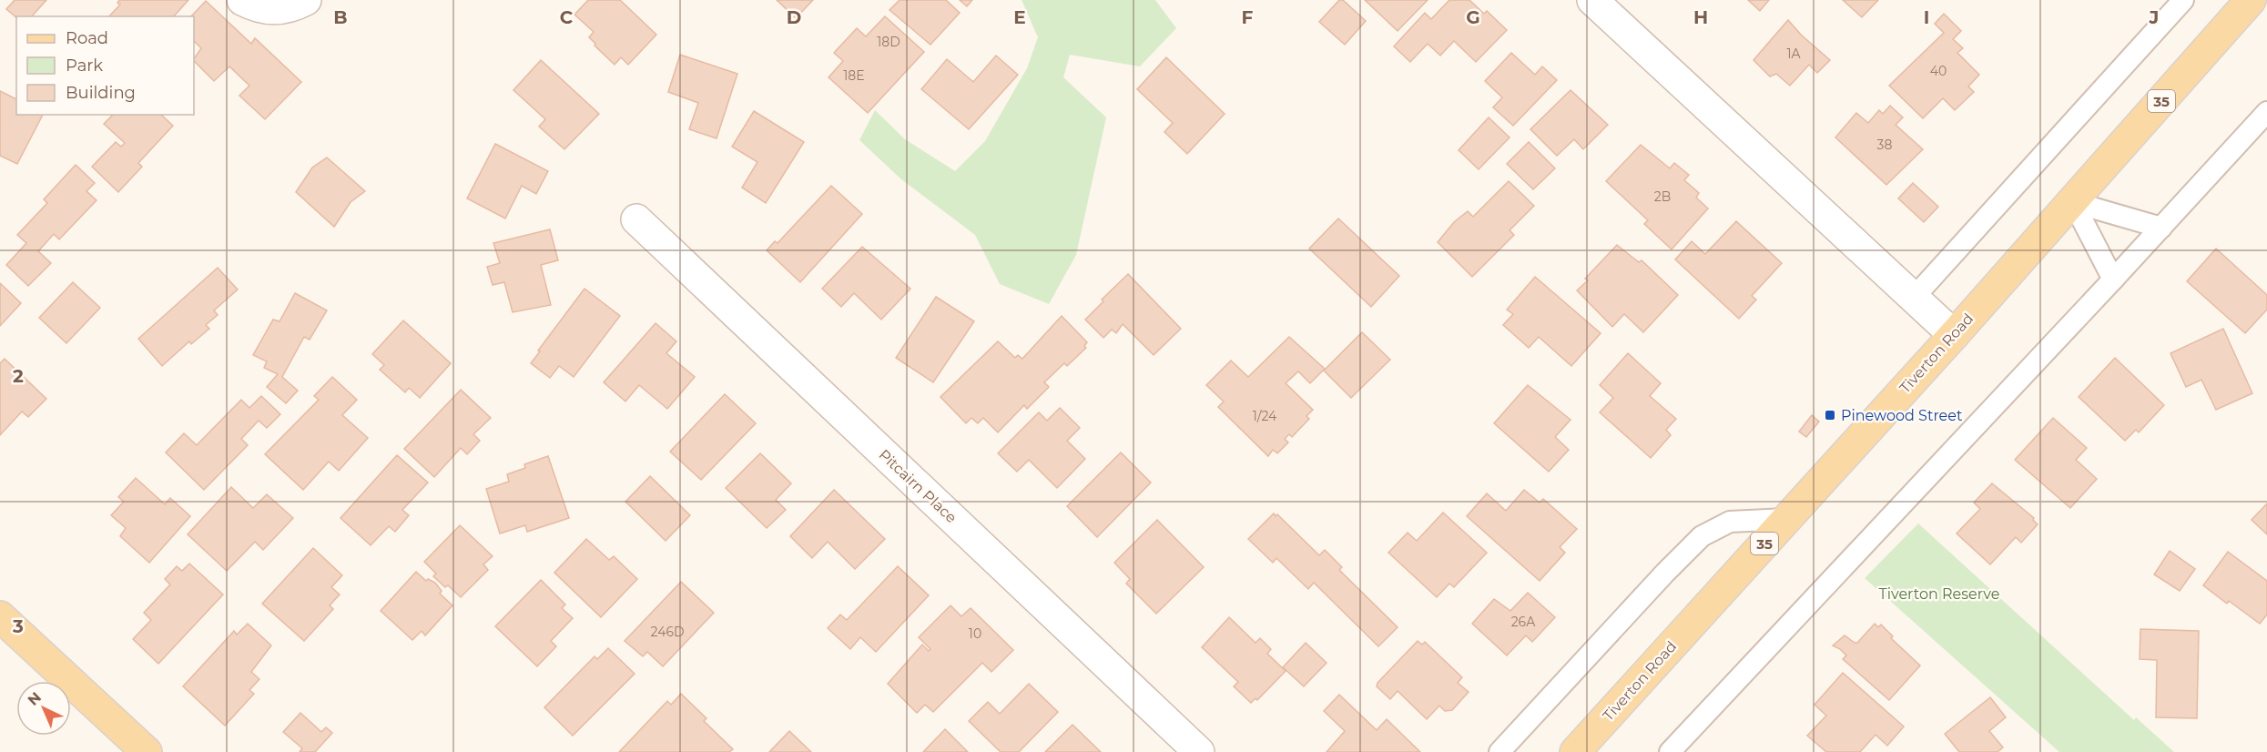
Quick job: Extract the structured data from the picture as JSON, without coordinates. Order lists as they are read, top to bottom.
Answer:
{
  "streets": {
    "main road": ["35", "Tiverton Road"],
    "street": ["Pitcairn Place"]
  },
  "parks": ["Tiverton Reserve"],
  "places": {
    "transit": ["Pinewood Street"]
  },
  "house_numbers": [
    "18D",
    "1A",
    "40",
    "18E",
    "38",
    "2B",
    "1/24",
    "26A",
    "246D",
    "10"
  ],
  "legend": ["Road", "Park", "Building"],
  "north": "top left",
  "grid": {
    "columns": [
      "B",
      "C",
      "D",
      "E",
      "F",
      "G",
      "H",
      "I",
      "J"
    ],
    "rows": ["2", "3"]
  }
}
